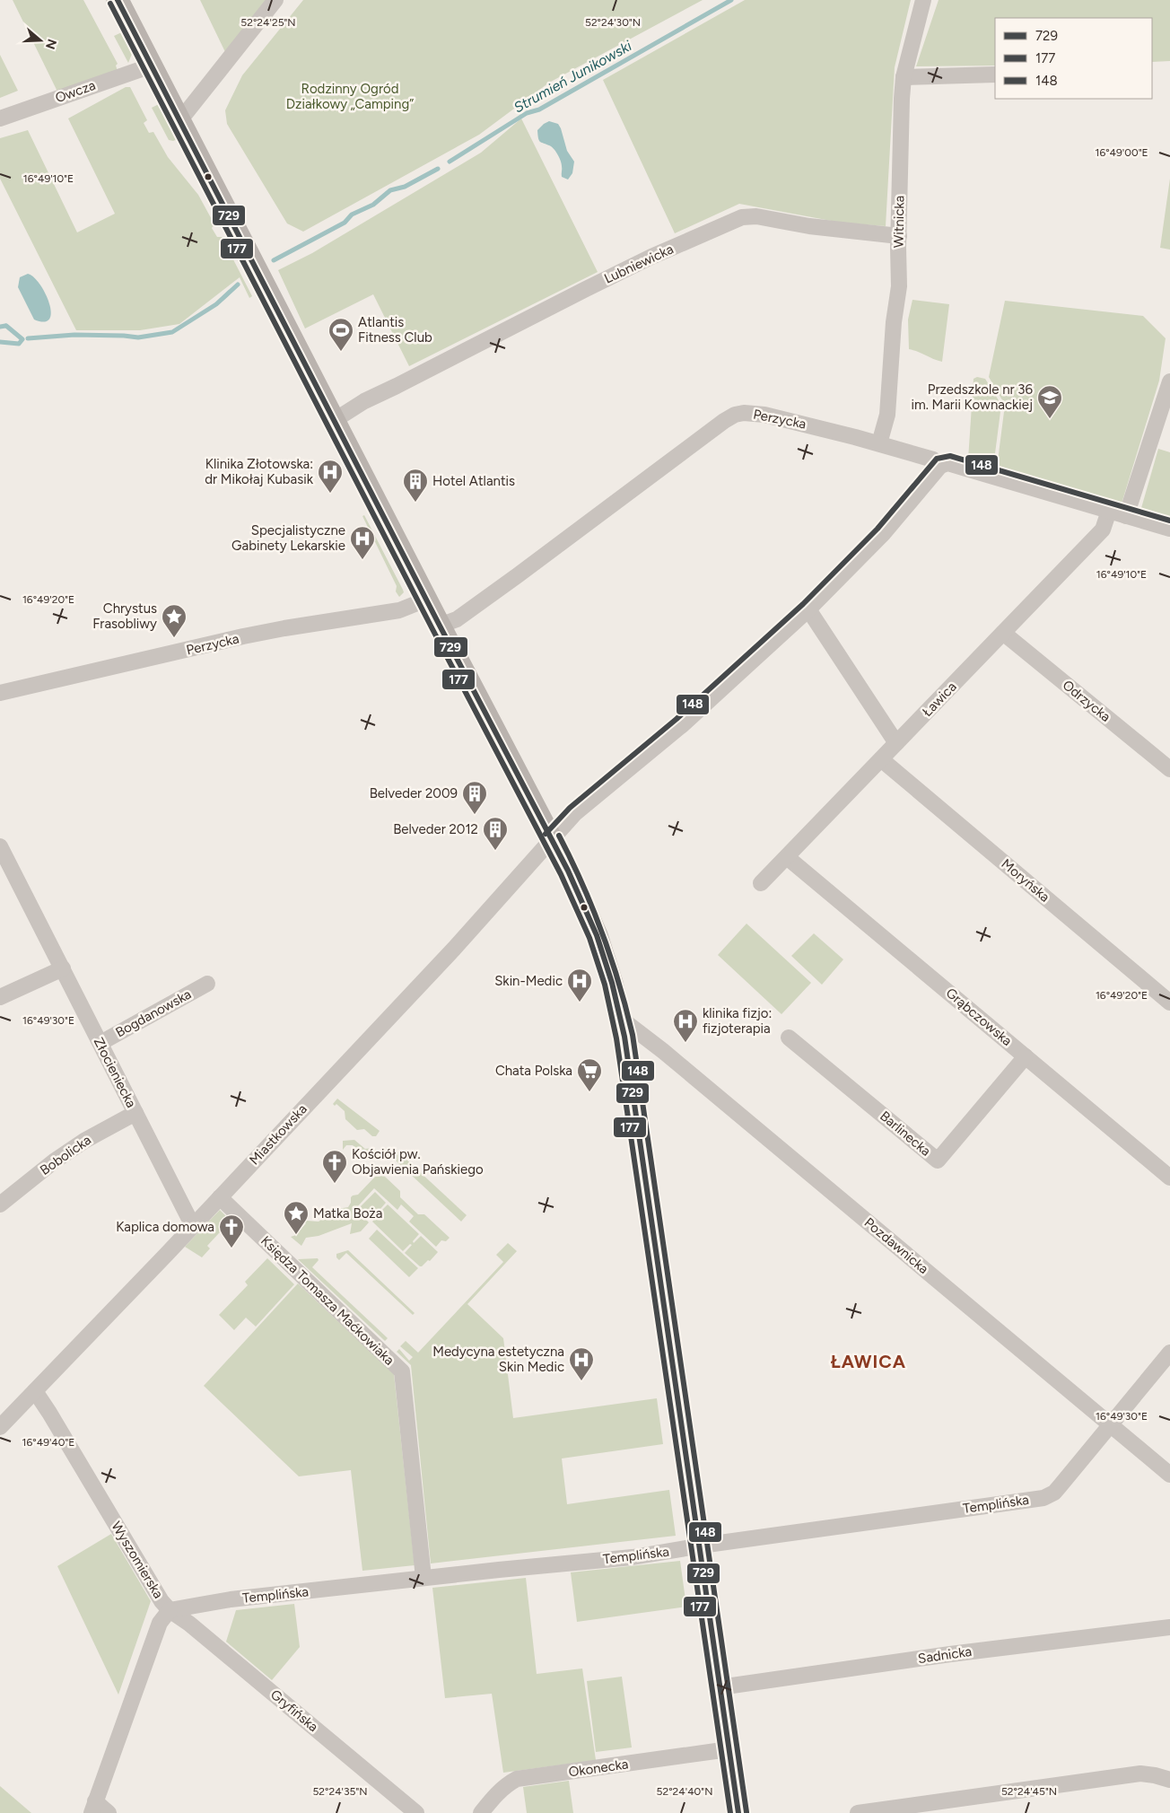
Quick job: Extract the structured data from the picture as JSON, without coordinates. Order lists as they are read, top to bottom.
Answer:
{
  "streets": {
    "street": [
      "Owcza",
      "Witnicka",
      "Lubniewicka",
      "Perzycka",
      "Ławica",
      "Odrzycka",
      "Moryńska",
      "Bogdanowska",
      "Grąbczowska",
      "Złocieniecka",
      "Barlinecka",
      "Miastkowska",
      "Bobolicka",
      "Pozdawnicka",
      "Księdza Tomasza Maćkowiaka",
      "Templińska",
      "Wyszomierska",
      "Sadnicka",
      "Gryfińska",
      "Okonecka"
    ]
  },
  "crossings": [
    ["Witnicka", "Lubniewicka"],
    ["Witnicka", "Perzycka"],
    ["Perzycka", "Ławica"],
    ["Perzycka", "Miastkowska"],
    ["Ławica", "Odrzycka"],
    ["Ławica", "Moryńska"],
    ["Ławica", "Grąbczowska"],
    ["Bogdanowska", "Złocieniecka"],
    ["Grąbczowska", "Barlinecka"],
    ["Złocieniecka", "Miastkowska"],
    ["Złocieniecka", "Bobolicka"],
    ["Miastkowska", "Księdza Tomasza Maćkowiaka"],
    ["Miastkowska", "Wyszomierska"],
    ["Pozdawnicka", "Templińska"],
    ["Księdza Tomasza Maćkowiaka", "Templińska"],
    ["Templińska", "Wyszomierska"],
    ["Templińska", "Gryfińska"],
    ["Wyszomierska", "Gryfińska"]
  ],
  "districts": ["ŁAWICA"],
  "water": ["Strumień Junikowski"],
  "parks": ["Rodzinny Ogród Działkowy „Camping”"],
  "places": {
    "sports": ["Atlantis Fitness Club"],
    "school or university": ["Przedszkole nr 36 im. Marii Kownackiej"],
    "hospital": [
      "Klinika Złotowska: dr Mikołaj Kubasik",
      "Specjalistyczne Gabinety Lekarskie",
      "Skin-Medic",
      "klinika fizjo: fizjoterapia",
      "Medycyna estetyczna Skin Medic"
    ],
    "building": ["Hotel Atlantis", "Belveder 2009", "Belveder 2012"],
    "place": ["Chrystus Frasobliwy", "Matka Boża"],
    "supermarket": ["Chata Polska"],
    "church": ["Kościół pw. Objawienia Pańskiego", "Kaplica domowa"]
  },
  "lines": ["transit line 729", "transit line 177", "transit line 148"],
  "legend": ["729", "177", "148"],
  "north": "right",
  "coordinates": [
    "52°24'30\"N",
    "52°24'25\"N",
    "16°49'00\"E",
    "16°49'10\"E",
    "16°49'20\"E",
    "16°49'30\"E",
    "16°49'40\"E",
    "52°24'35\"N",
    "52°24'40\"N",
    "52°24'45\"N"
  ]
}
